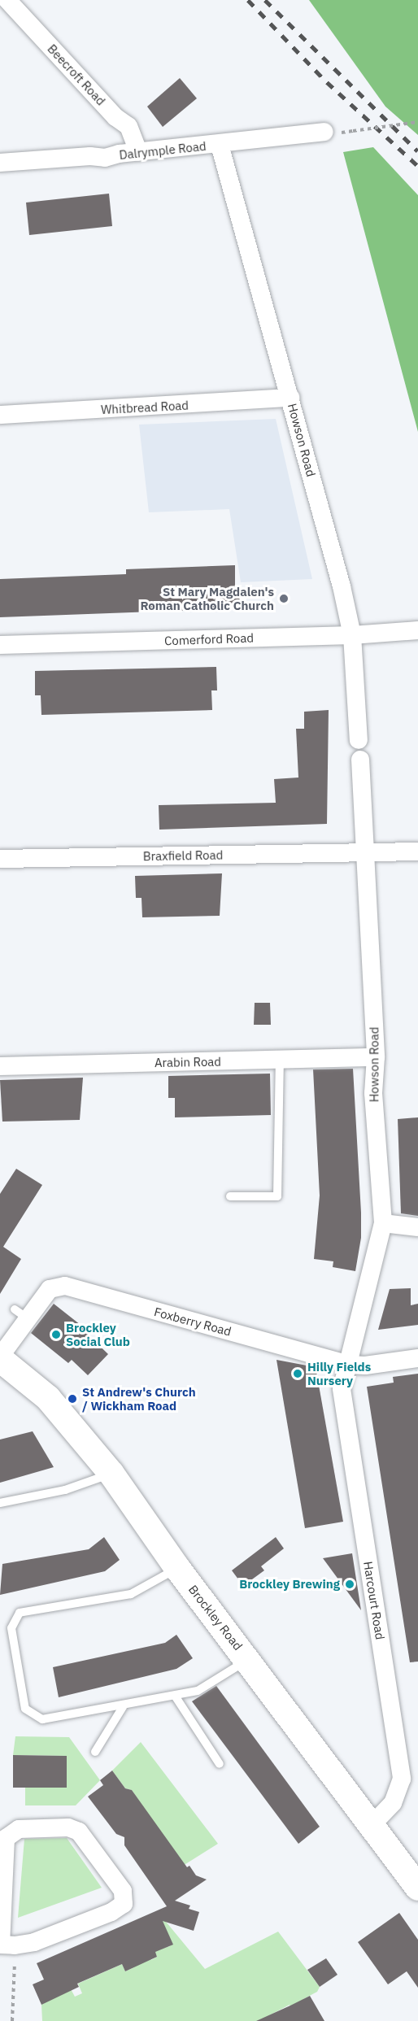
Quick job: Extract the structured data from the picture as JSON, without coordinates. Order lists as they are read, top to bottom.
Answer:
{
  "streets": {
    "main road": ["Brockley Road"],
    "street": [
      "Beecroft Road",
      "Dalrymple Road",
      "Whitbread Road",
      "Howson Road",
      "Comerford Road",
      "Braxfield Road",
      "Arabin Road",
      "Foxberry Road",
      "Harcourt Road"
    ]
  },
  "crossings": [
    ["Beecroft Road", "Dalrymple Road"],
    ["Dalrymple Road", "Howson Road"],
    ["Whitbread Road", "Howson Road"],
    ["Howson Road", "Comerford Road"],
    ["Howson Road", "Braxfield Road"],
    ["Howson Road", "Arabin Road"],
    ["Howson Road", "Foxberry Road"],
    ["Howson Road", "Harcourt Road"],
    ["Foxberry Road", "Harcourt Road"],
    ["Foxberry Road", "Brockley Road"],
    ["Harcourt Road", "Brockley Road"]
  ],
  "places": [
    "St Mary Magdalen's Roman Catholic Church",
    "Brockley Social Club",
    "Hilly Fields Nursery",
    "St Andrew's Church / Wickham Road",
    "Brockley Brewing"
  ]
}
